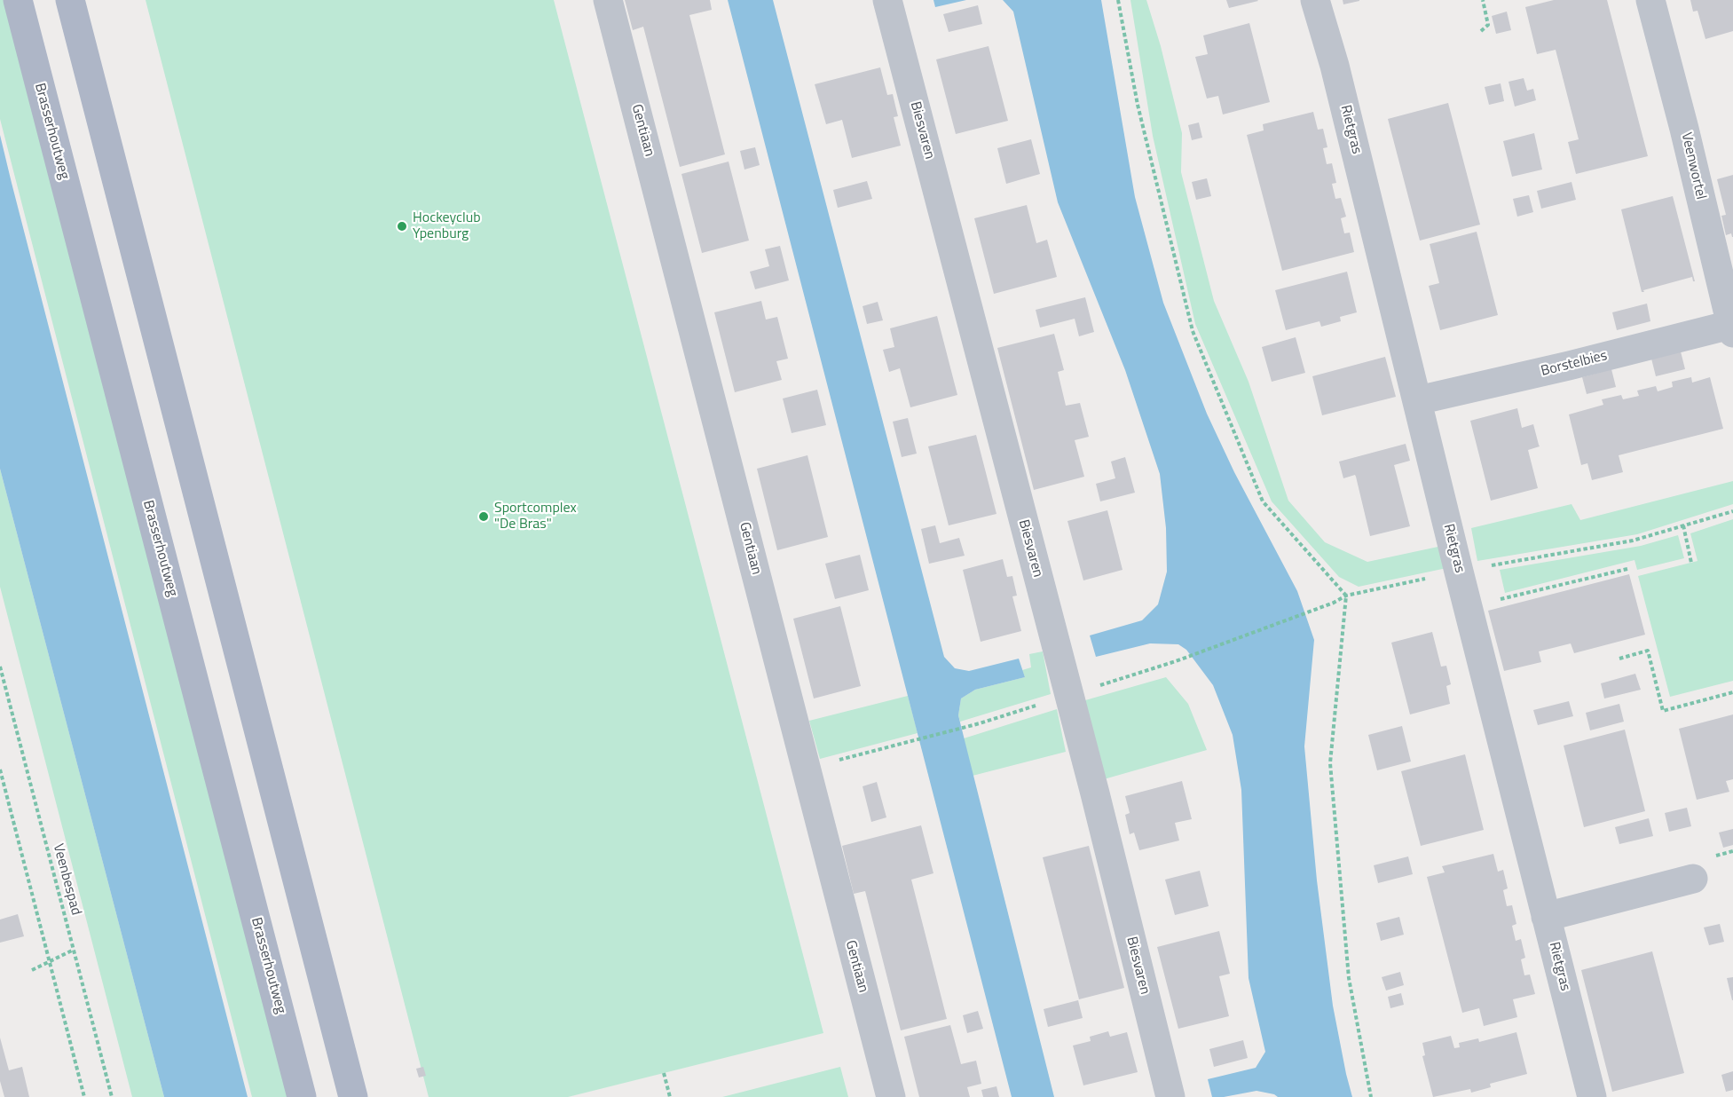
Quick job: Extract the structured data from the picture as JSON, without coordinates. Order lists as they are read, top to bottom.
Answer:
{
  "streets": {
    "main road": ["Brasserhoutweg"],
    "street": [
      "Rietgras",
      "Gentiaan",
      "Biesvaren",
      "Veenwortel",
      "Borstelbies"
    ],
    "path": ["Veenbespad"]
  },
  "crossings": [
    ["Rietgras", "Borstelbies"],
    ["Veenwortel", "Borstelbies"]
  ],
  "places": ["Hockeyclub Ypenburg", "Sportcomplex \"De Bras\""]
}
